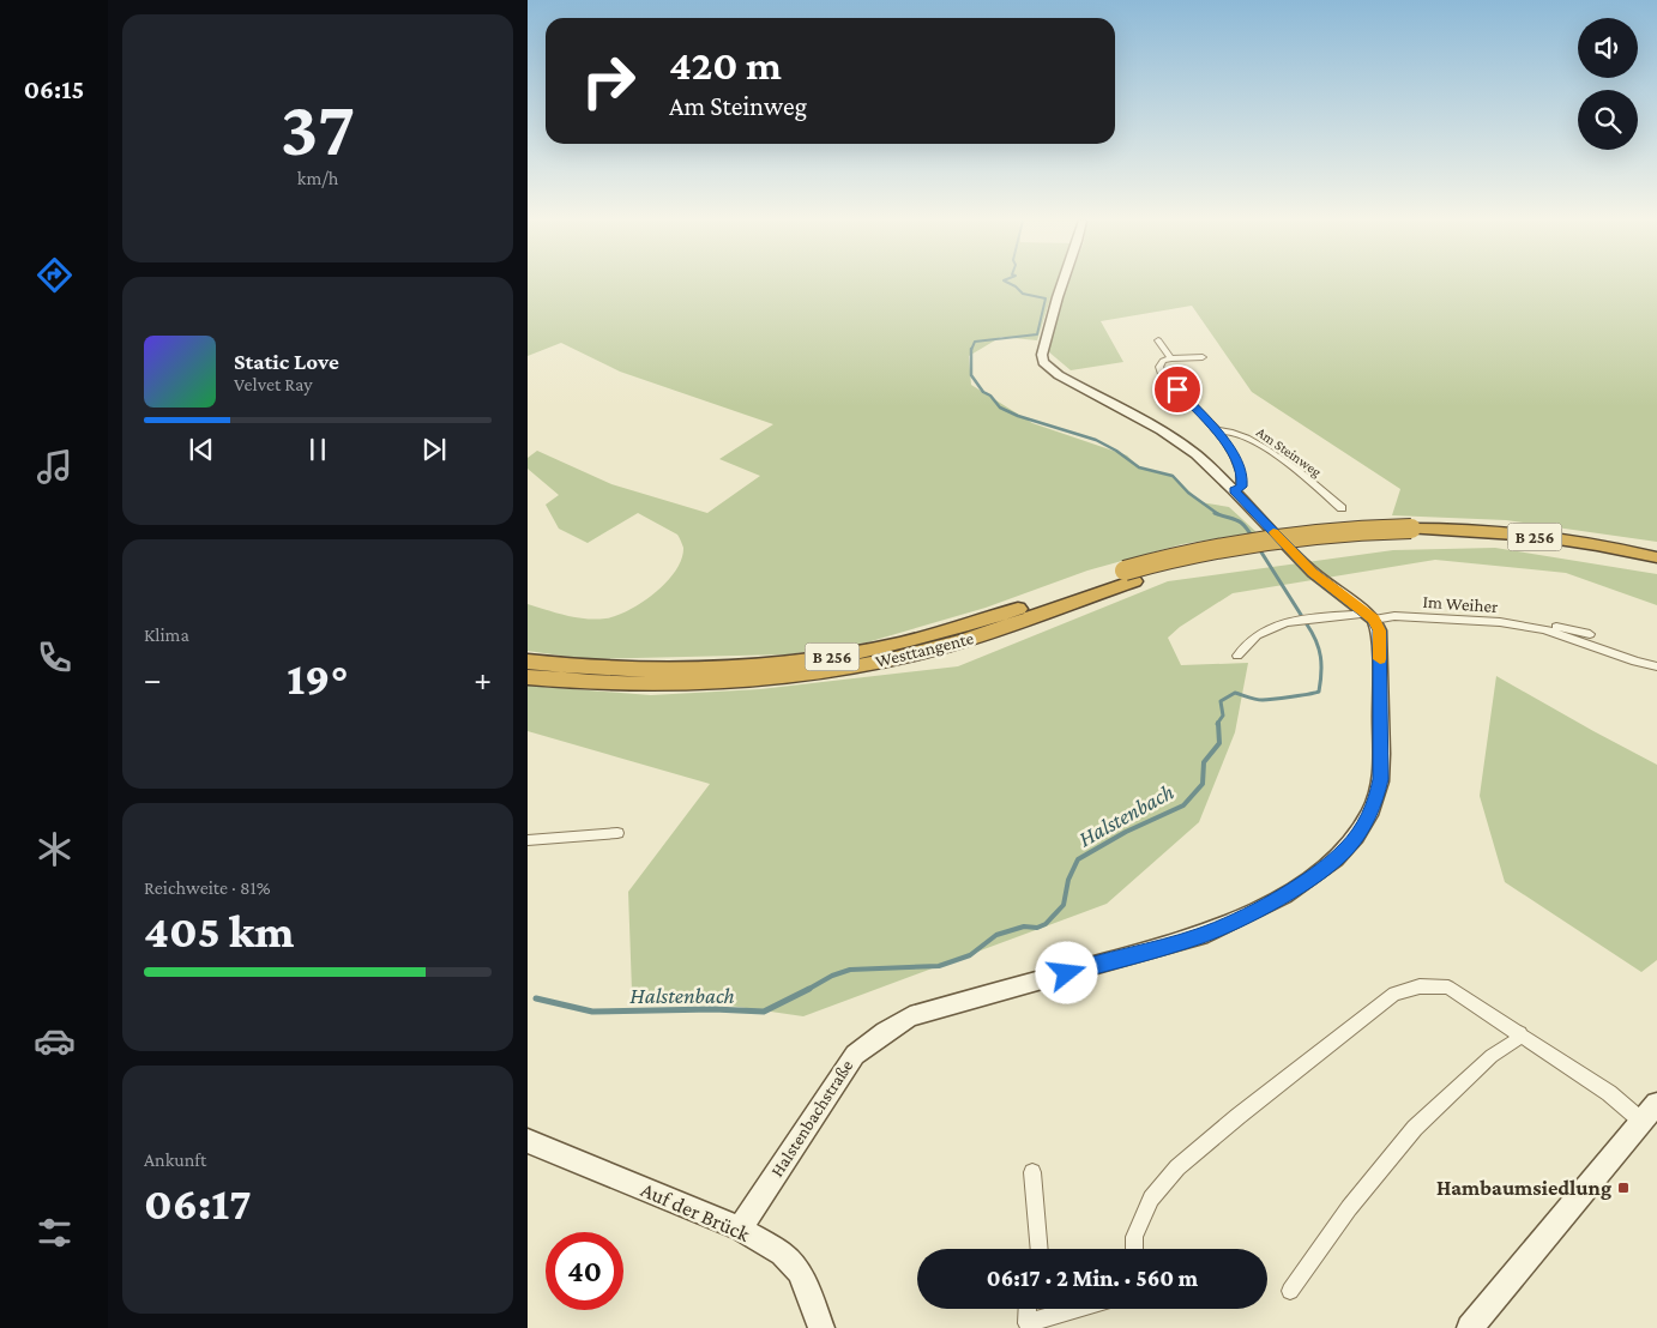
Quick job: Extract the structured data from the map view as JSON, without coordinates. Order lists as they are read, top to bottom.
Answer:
{
  "streets": {
    "highway": ["B 256", "Westtangente"],
    "street": [
      "Am Steinweg",
      "Im Weiher",
      "Halstenbachstraße",
      "Auf der Brück"
    ]
  },
  "crossings": [
    ["B 256", "Westtangente"],
    ["Im Weiher", "Halstenbachstraße"],
    ["Halstenbachstraße", "Auf der Brück"]
  ],
  "water": ["Halstenbach"],
  "places": {
    "transit": ["Hambaumsiedlung"]
  },
  "page": {
    "tabs": "06:15",
    "tile": [
      ["37", "km/h"],
      "Klima",
      ["Reichweite · 81%", "405 km"],
      ["Ankunft", "06:17"]
    ],
    "turn": ["420 m", "Am Steinweg"],
    "song": ["Static Love", "Velvet Ray"],
    "heat": ["−", "19°", "+"],
    "limit": "40",
    "trip": "06:17 · 2 Min. · 560 m"
  }
}
